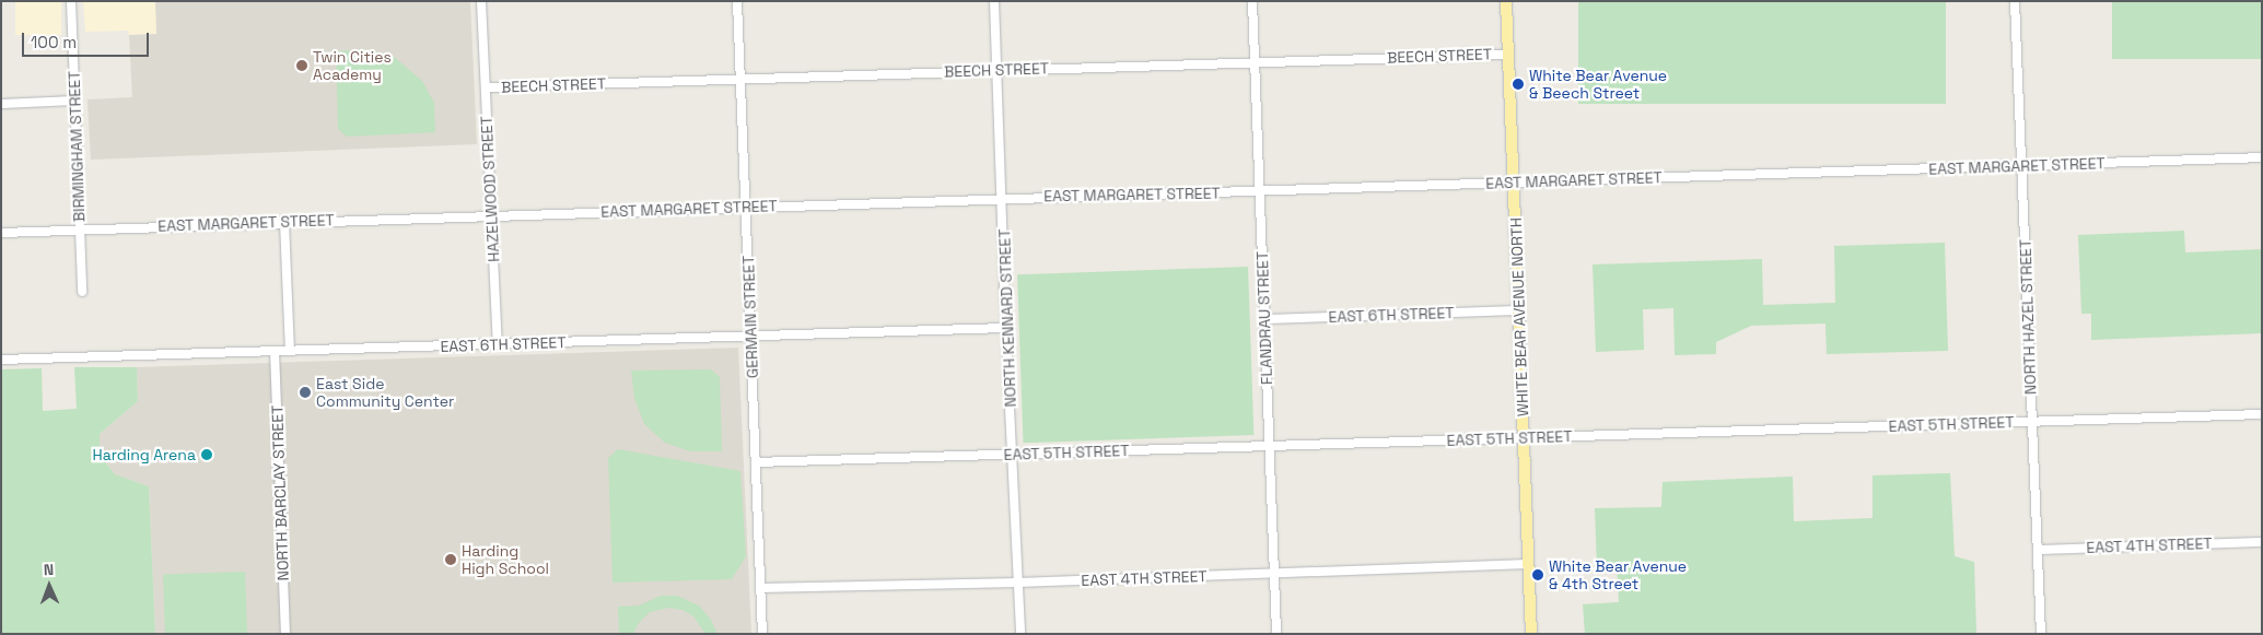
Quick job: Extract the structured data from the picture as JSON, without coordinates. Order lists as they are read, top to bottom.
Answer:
{
  "streets": {
    "main road": ["WHITE BEAR AVENUE NORTH"],
    "street": [
      "BEECH STREET",
      "BIRMINGHAM STREET",
      "EAST MARGARET STREET",
      "HAZELWOOD STREET",
      "EAST 6TH STREET",
      "GERMAIN STREET",
      "NORTH HAZEL STREET",
      "NORTH KENNARD STREET",
      "FLANDRAU STREET",
      "EAST 5TH STREET",
      "NORTH BARCLAY STREET",
      "EAST 4TH STREET"
    ]
  },
  "crossings": [
    ["BEECH STREET", "HAZELWOOD STREET"],
    ["BEECH STREET", "GERMAIN STREET"],
    ["BEECH STREET", "WHITE BEAR AVENUE NORTH"],
    ["BEECH STREET", "NORTH KENNARD STREET"],
    ["BEECH STREET", "FLANDRAU STREET"],
    ["BIRMINGHAM STREET", "EAST MARGARET STREET"],
    ["EAST MARGARET STREET", "HAZELWOOD STREET"],
    ["EAST MARGARET STREET", "GERMAIN STREET"],
    ["EAST MARGARET STREET", "WHITE BEAR AVENUE NORTH"],
    ["EAST MARGARET STREET", "NORTH HAZEL STREET"],
    ["EAST MARGARET STREET", "NORTH KENNARD STREET"],
    ["EAST MARGARET STREET", "FLANDRAU STREET"],
    ["HAZELWOOD STREET", "EAST 6TH STREET"],
    ["EAST 6TH STREET", "GERMAIN STREET"],
    ["EAST 6TH STREET", "WHITE BEAR AVENUE NORTH"],
    ["EAST 6TH STREET", "NORTH KENNARD STREET"],
    ["EAST 6TH STREET", "FLANDRAU STREET"],
    ["EAST 6TH STREET", "NORTH BARCLAY STREET"],
    ["GERMAIN STREET", "EAST 5TH STREET"],
    ["GERMAIN STREET", "EAST 4TH STREET"],
    ["WHITE BEAR AVENUE NORTH", "EAST 5TH STREET"],
    ["WHITE BEAR AVENUE NORTH", "EAST 4TH STREET"],
    ["NORTH HAZEL STREET", "EAST 5TH STREET"],
    ["NORTH HAZEL STREET", "EAST 4TH STREET"],
    ["NORTH KENNARD STREET", "EAST 5TH STREET"],
    ["NORTH KENNARD STREET", "EAST 4TH STREET"],
    ["FLANDRAU STREET", "EAST 5TH STREET"],
    ["FLANDRAU STREET", "EAST 4TH STREET"]
  ],
  "places": [
    "Twin Cities Academy",
    "White Bear Avenue & Beech Street",
    "East Side Community Center",
    "Harding Arena",
    "Harding High School",
    "White Bear Avenue & 4th Street"
  ],
  "scale_bar": "100 m",
  "north": "top"
}
